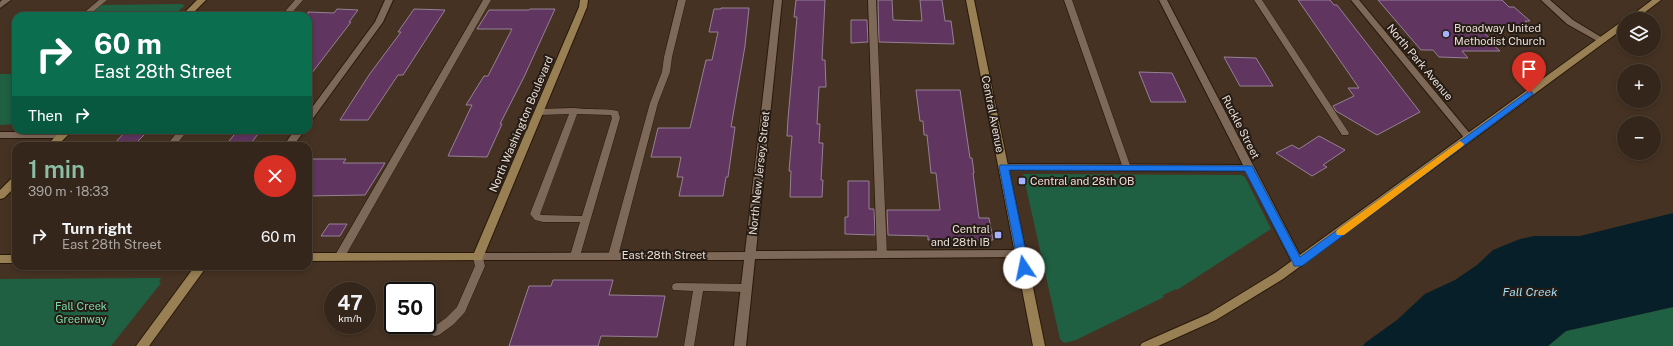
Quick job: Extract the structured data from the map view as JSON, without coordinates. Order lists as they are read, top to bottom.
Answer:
{
  "streets": {
    "main road": ["Central Avenue", "North Washington Boulevard", "East 28th Street"],
    "street": ["North Park Avenue", "Ruckle Street", "North New Jersey Street"]
  },
  "crossings": [
    ["Central Avenue", "East 28th Street"],
    ["North Washington Boulevard", "East 28th Street"],
    ["North New Jersey Street", "East 28th Street"]
  ],
  "water": ["Fall Creek"],
  "parks": ["Fall Creek Greenway"],
  "places": {
    "other": ["Broadway United Methodist Church"],
    "transit": ["Central and 28th OB", "Central and 28th IB"]
  },
  "page": {
    "map_buttons": ["+", "−"],
    "turn": ["60 m", "East 28th Street"],
    "then": "Then",
    "heading": ["1 min", "390 m · 18:33"],
    "list": [
      {
        "name": "Turn right",
        "note": "East 28th Street",
        "value": "60 m"
      }
    ],
    "speed": "47 km/h",
    "limit": "50"
  }
}
